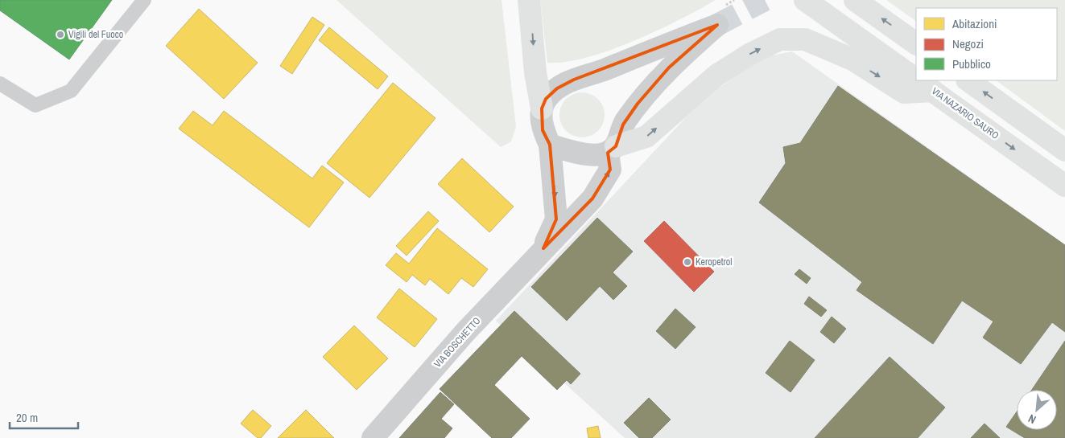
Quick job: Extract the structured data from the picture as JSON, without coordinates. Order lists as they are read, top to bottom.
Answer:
{
  "streets": {
    "highway": ["VIA NAZARIO SAURO"],
    "street": ["VIA BOSCHETTO"]
  },
  "places": ["Vigili del Fuoco", "Keropetrol"],
  "legend": ["Abitazioni", "Negozi", "Pubblico"],
  "scale_bar": "20 m",
  "north": "bottom left"
}
